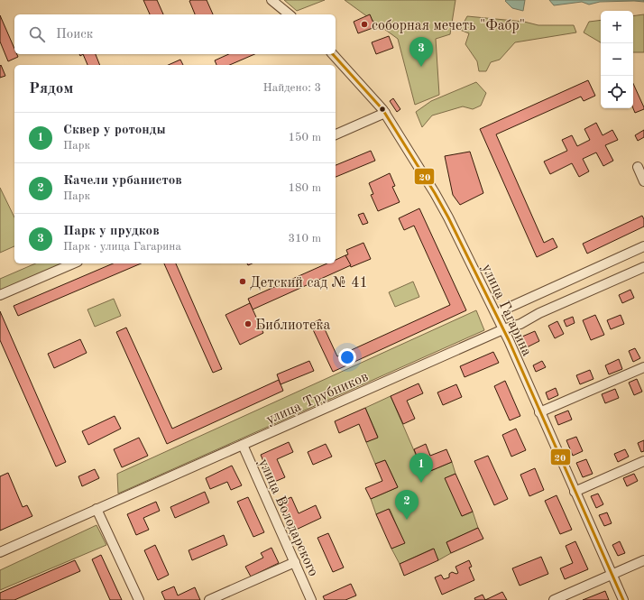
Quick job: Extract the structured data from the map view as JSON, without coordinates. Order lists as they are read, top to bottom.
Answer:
{
  "streets": {
    "street": ["улица Гагарина", "улица Трубников", "улица Володарского"]
  },
  "crossings": [
    ["улица Гагарина", "улица Трубников"],
    ["улица Трубников", "улица Володарского"]
  ],
  "places": ["соборная мечеть \"Фабр\"", "Детский сад № 41", "Библиотека"],
  "lines": ["transit line 20"],
  "page": {
    "map_buttons": ["+", "−"],
    "search": "Поиск",
    "pins": ["3", "1", "2"],
    "heading": ["Рядом", "Найдено: 3"],
    "list": [
      {
        "mark": "1",
        "name": "Сквер у ротонды",
        "note": "Парк",
        "value": "150 m"
      },
      {
        "mark": "2",
        "name": "Качели урбанистов",
        "note": "Парк",
        "value": "180 m"
      },
      {
        "mark": "3",
        "name": "Парк у прудков",
        "note": "Парк · улица Гагарина",
        "value": "310 m"
      }
    ]
  }
}
